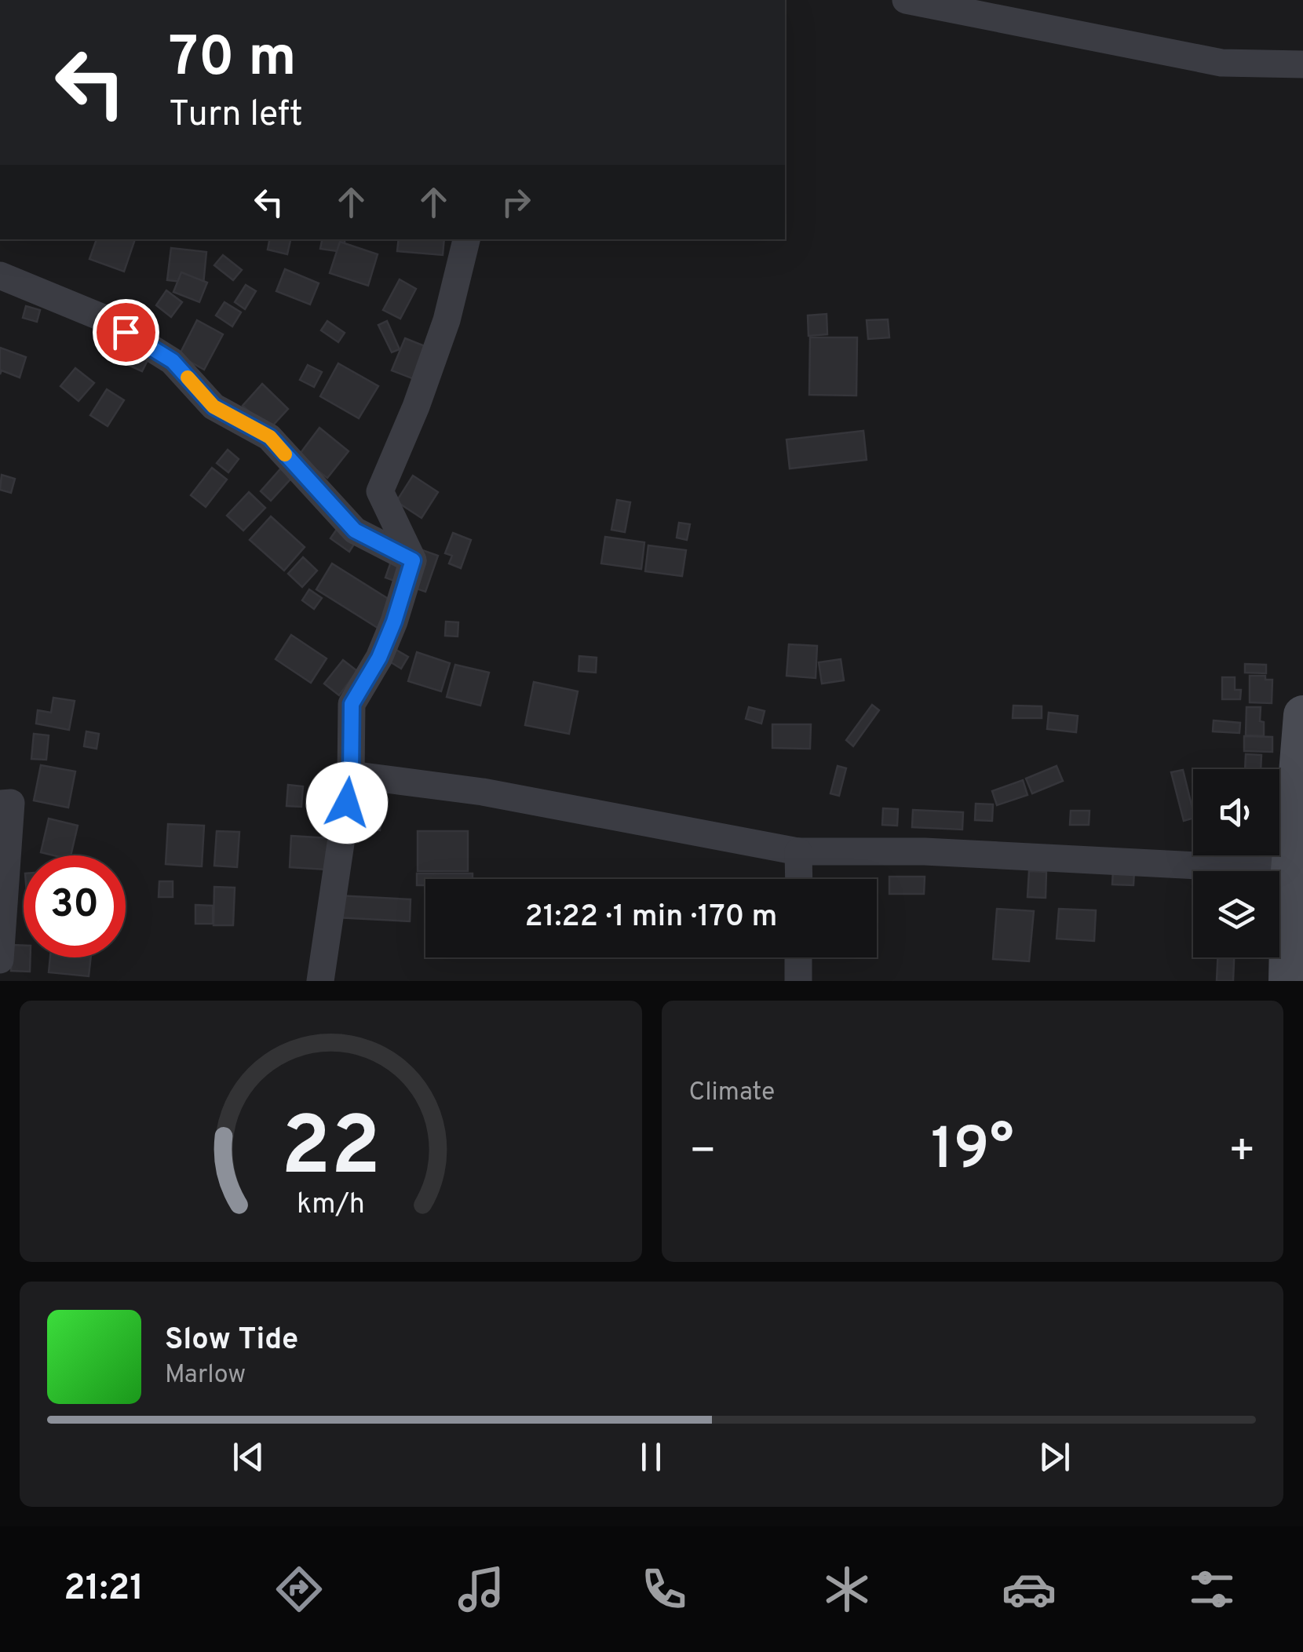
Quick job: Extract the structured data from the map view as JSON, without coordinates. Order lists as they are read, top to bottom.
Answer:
{
  "page": {
    "turn": ["70 m", "Turn left"],
    "limit": "30",
    "trip": "21:22 · 1 min · 170 m",
    "tile": "Climate",
    "heat": ["−", "19°", "+"],
    "song": ["Slow Tide", "Marlow"],
    "tabs": "21:21",
    "gauge": ["22", "km/h"]
  }
}
